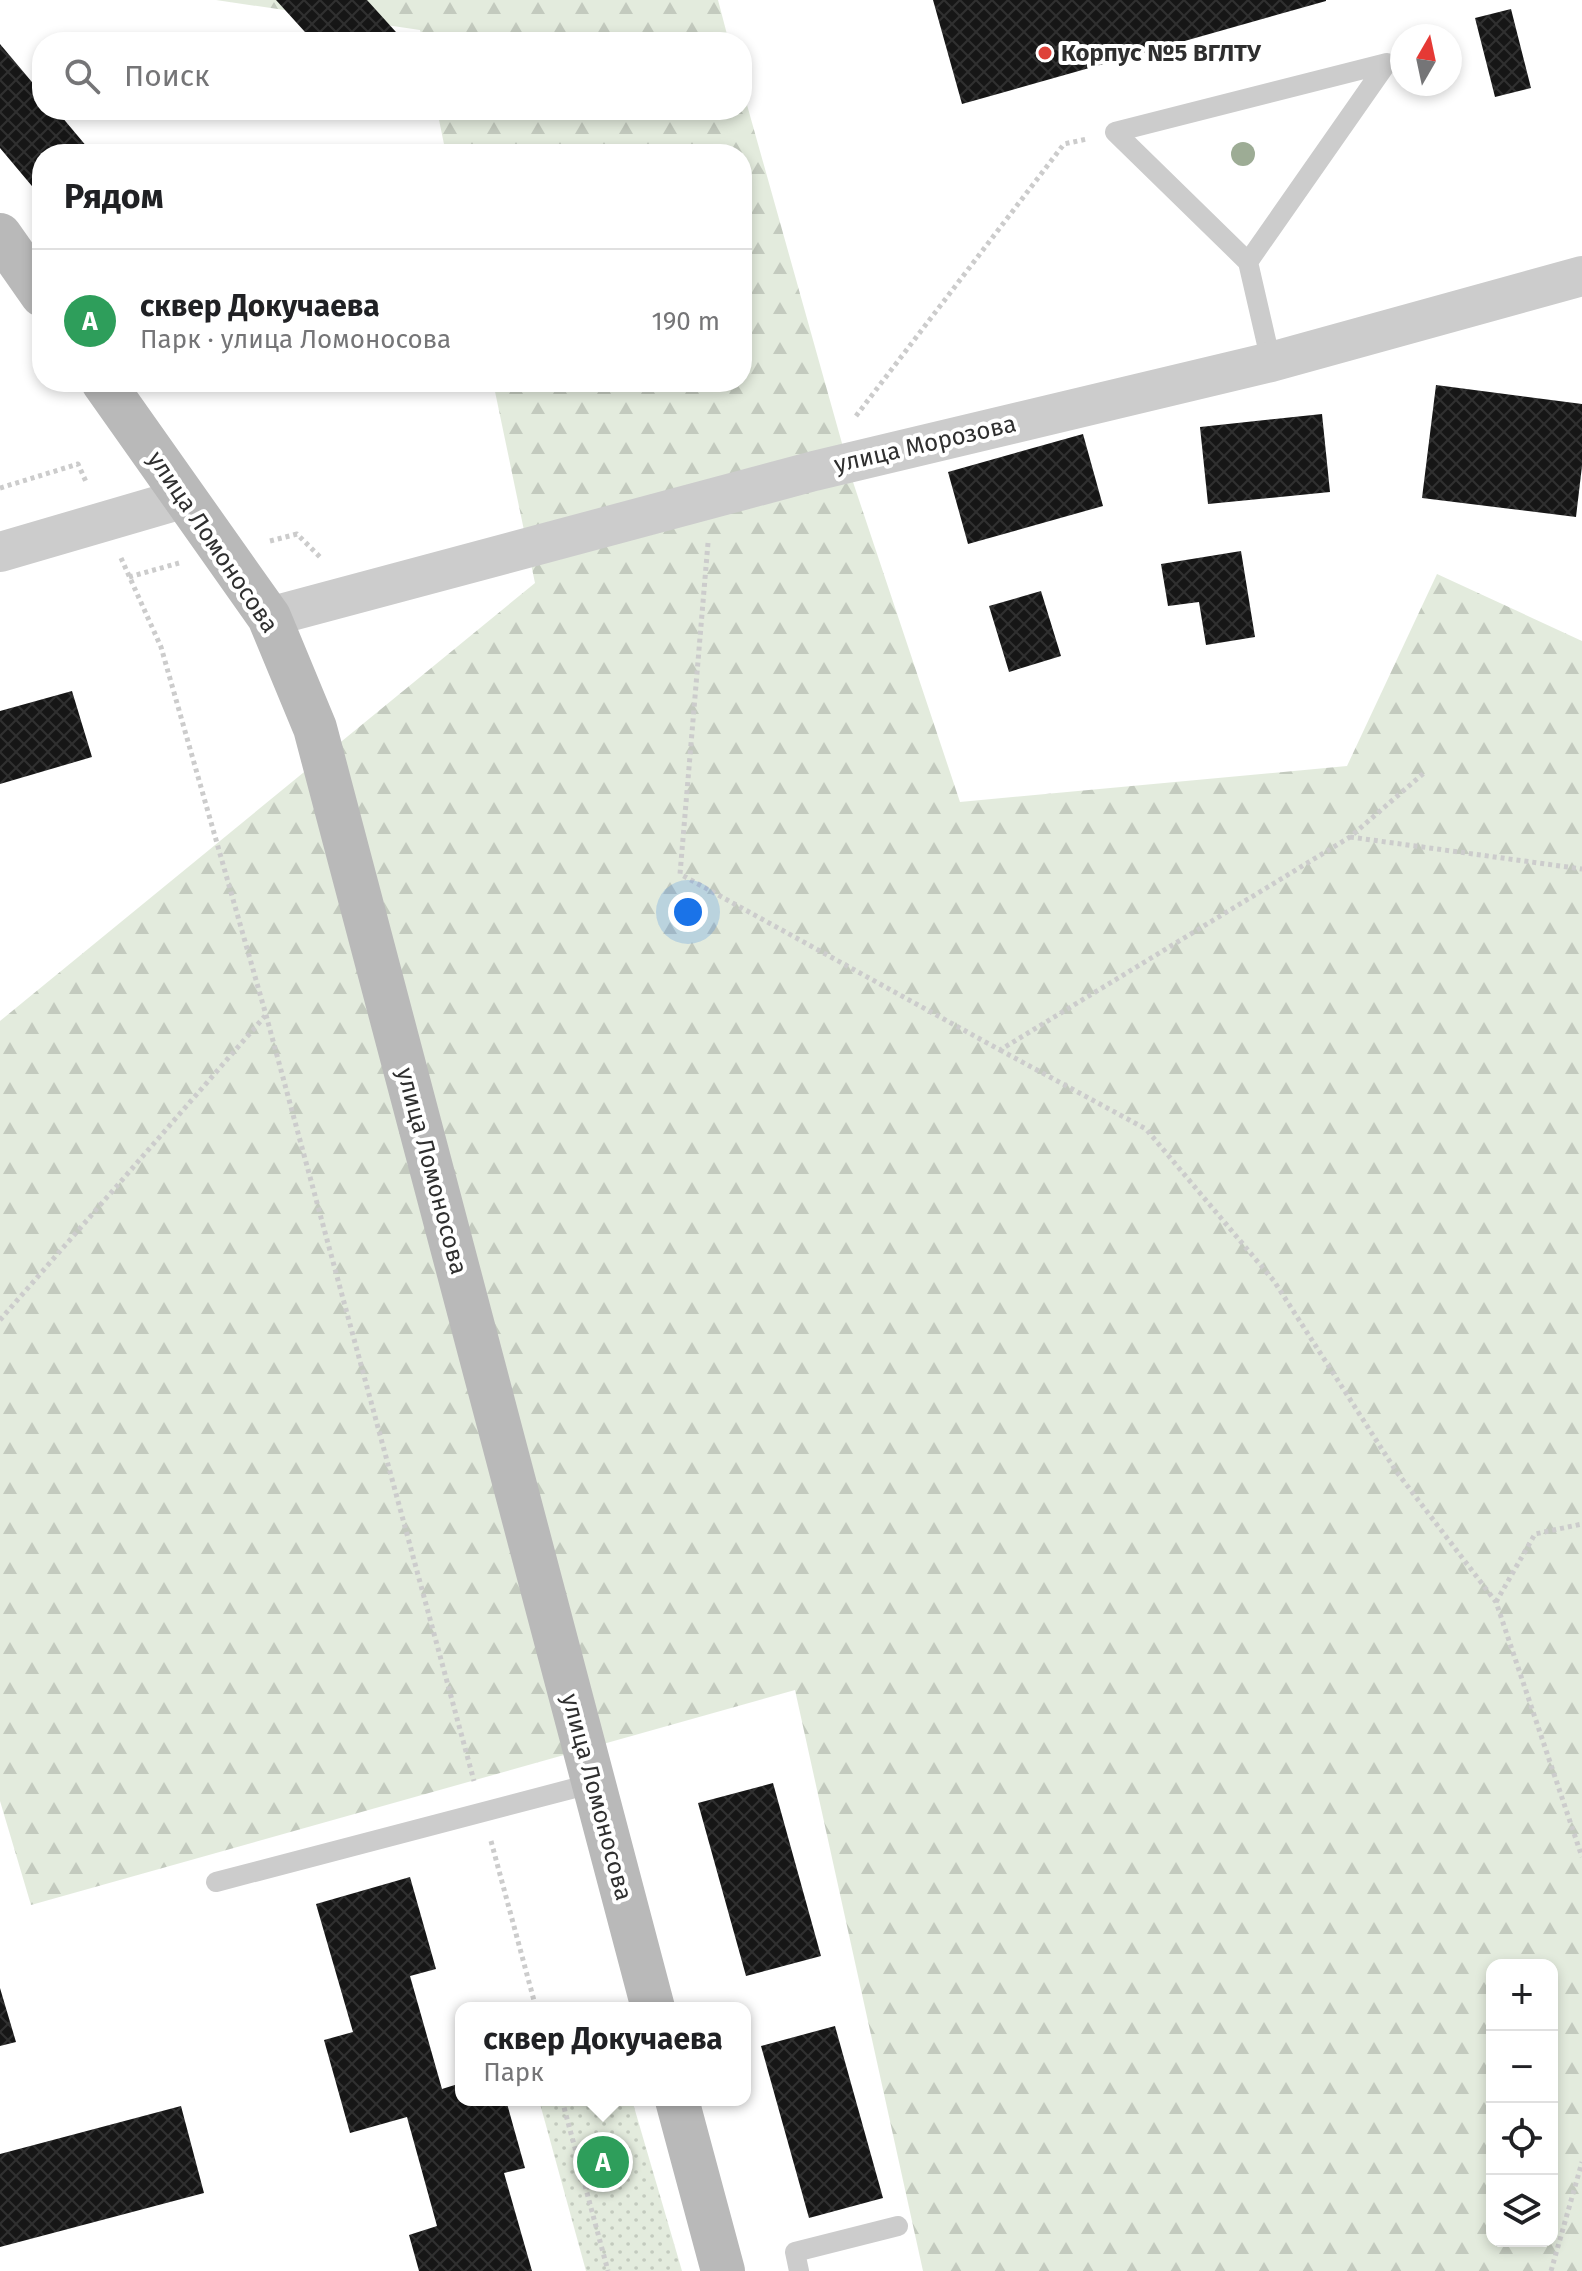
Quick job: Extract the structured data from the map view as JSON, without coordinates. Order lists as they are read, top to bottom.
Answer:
{
  "streets": {
    "main road": ["улица Ломоносова"],
    "street": ["улица Морозова"]
  },
  "crossings": [
    ["улица Морозова", "улица Ломоносова"]
  ],
  "places": ["Корпус №5 ВГЛТУ"],
  "north": "top",
  "page": {
    "search": "Поиск",
    "heading": "Рядом",
    "list": [
      {
        "mark": "A",
        "name": "сквер Докучаева",
        "note": "Парк · улица Ломоносова",
        "value": "190 m"
      }
    ],
    "map_buttons": ["+", "−"],
    "popup": ["сквер Докучаева", "Парк"],
    "pins": "A"
  }
}
